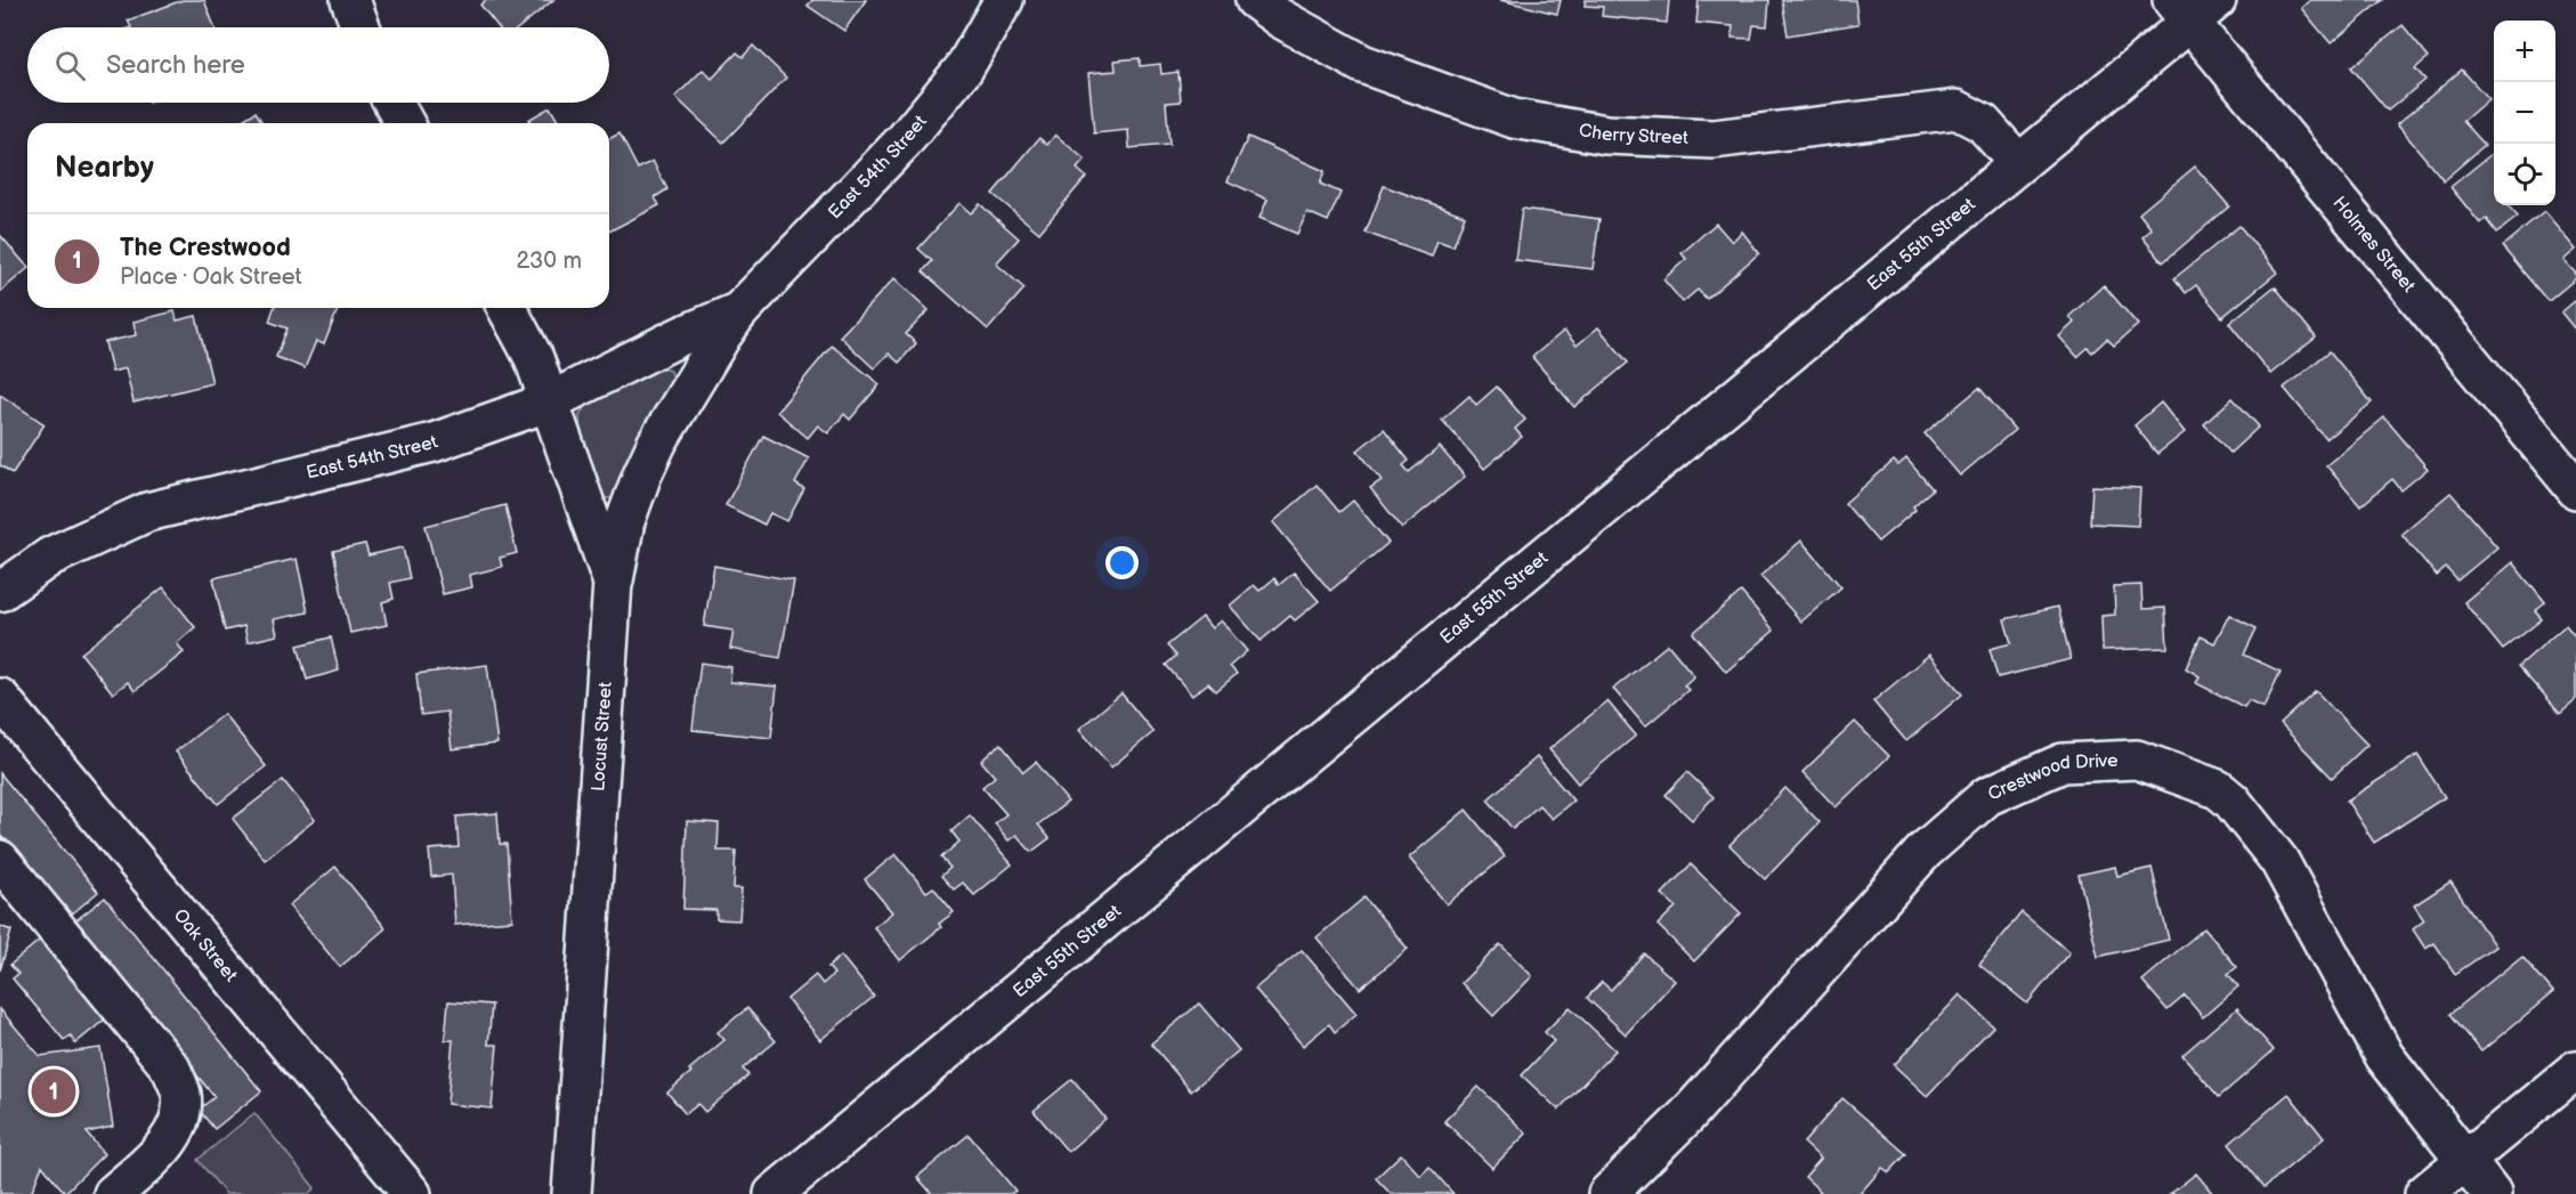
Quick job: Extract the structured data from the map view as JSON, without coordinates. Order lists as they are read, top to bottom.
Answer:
{
  "streets": {
    "street": [
      "Cherry Street",
      "East 54th Street",
      "East 55th Street",
      "Holmes Street",
      "Locust Street",
      "Crestwood Drive",
      "Oak Street"
    ]
  },
  "crossings": [
    ["Cherry Street", "East 55th Street"],
    ["East 54th Street", "Locust Street"],
    ["East 55th Street", "Holmes Street"]
  ],
  "page": {
    "map_buttons": ["+", "−"],
    "search": "Search here",
    "heading": "Nearby",
    "list": [
      {
        "mark": "1",
        "name": "The Crestwood",
        "note": "Place · Oak Street",
        "value": "230 m"
      }
    ],
    "pins": "1"
  }
}
